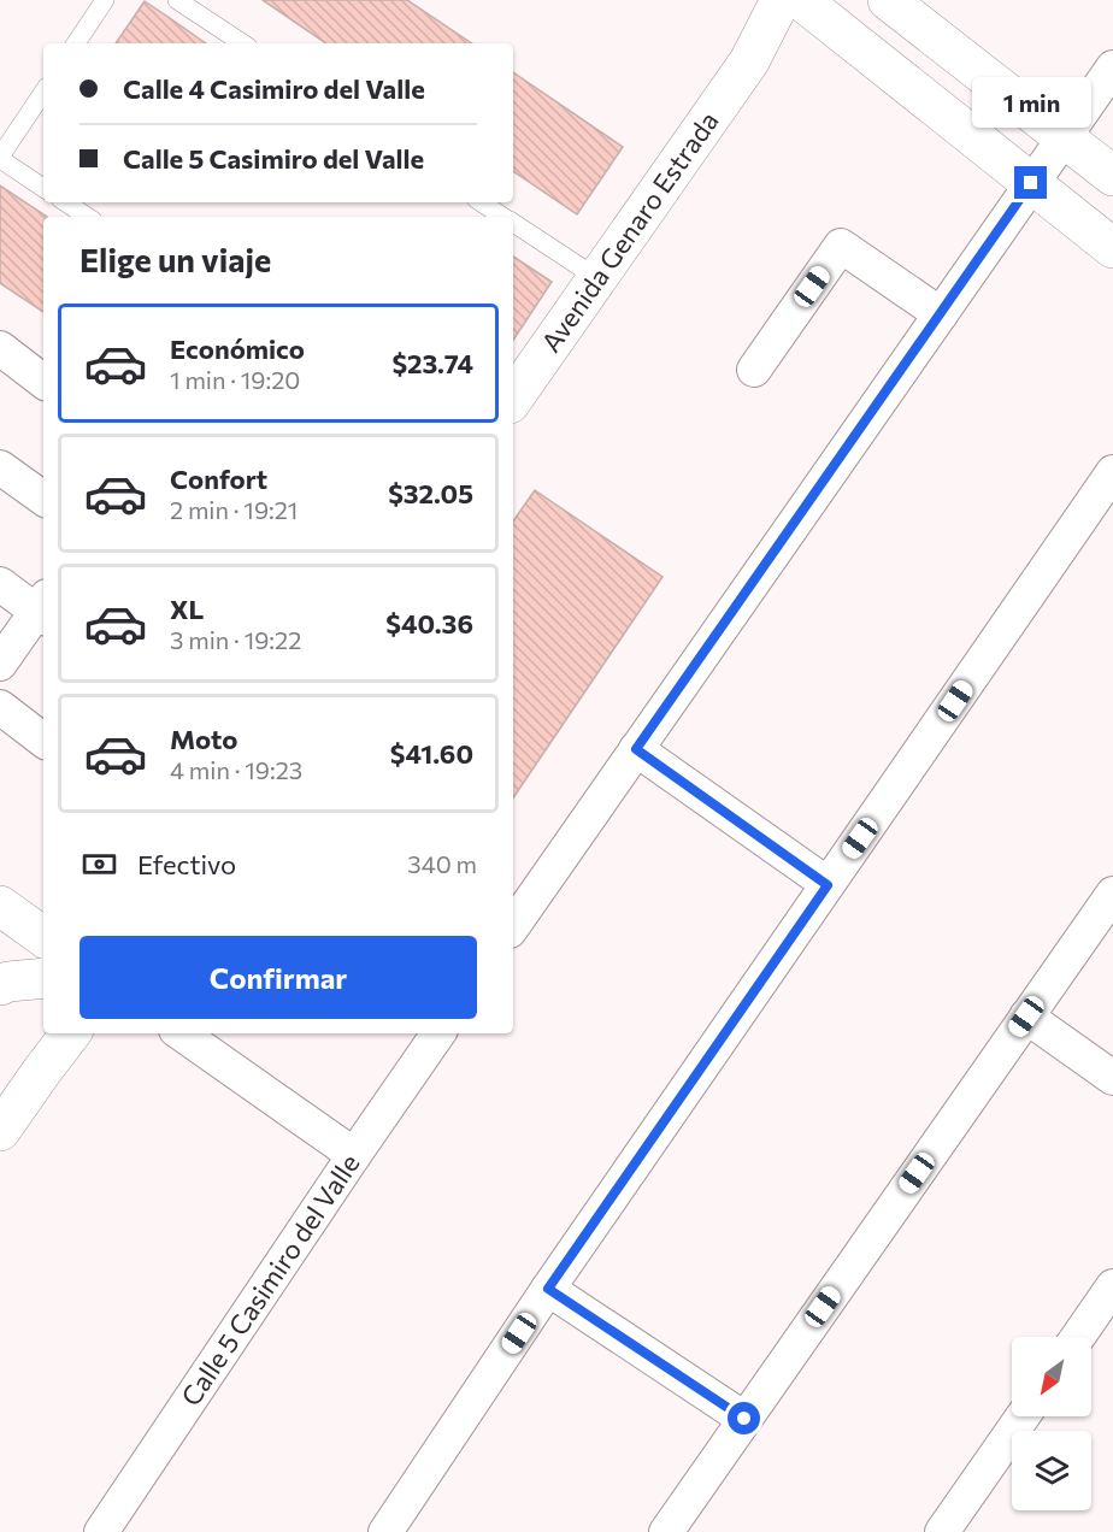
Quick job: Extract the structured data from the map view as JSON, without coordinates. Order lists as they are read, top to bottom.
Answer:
{
  "streets": {
    "street": ["Avenida Genaro Estrada", "Calle 5 Casimiro del Valle"]
  },
  "north": "bottom left",
  "page": {
    "banner": ["Calle 4 Casimiro del Valle", "Calle 5 Casimiro del Valle"],
    "bubble": "1 min",
    "heading": "Elige un viaje",
    "list": [
      {
        "name": "Económico",
        "note": "1 min · 19:20",
        "value": "$23.74"
      },
      {
        "name": "Confort",
        "note": "2 min · 19:21",
        "value": "$32.05"
      },
      {
        "name": "XL",
        "note": "3 min · 19:22",
        "value": "$40.36"
      },
      {
        "name": "Moto",
        "note": "4 min · 19:23",
        "value": "$41.60"
      }
    ],
    "pay": ["Efectivo", "340 m"],
    "buttons": "Confirmar"
  }
}
